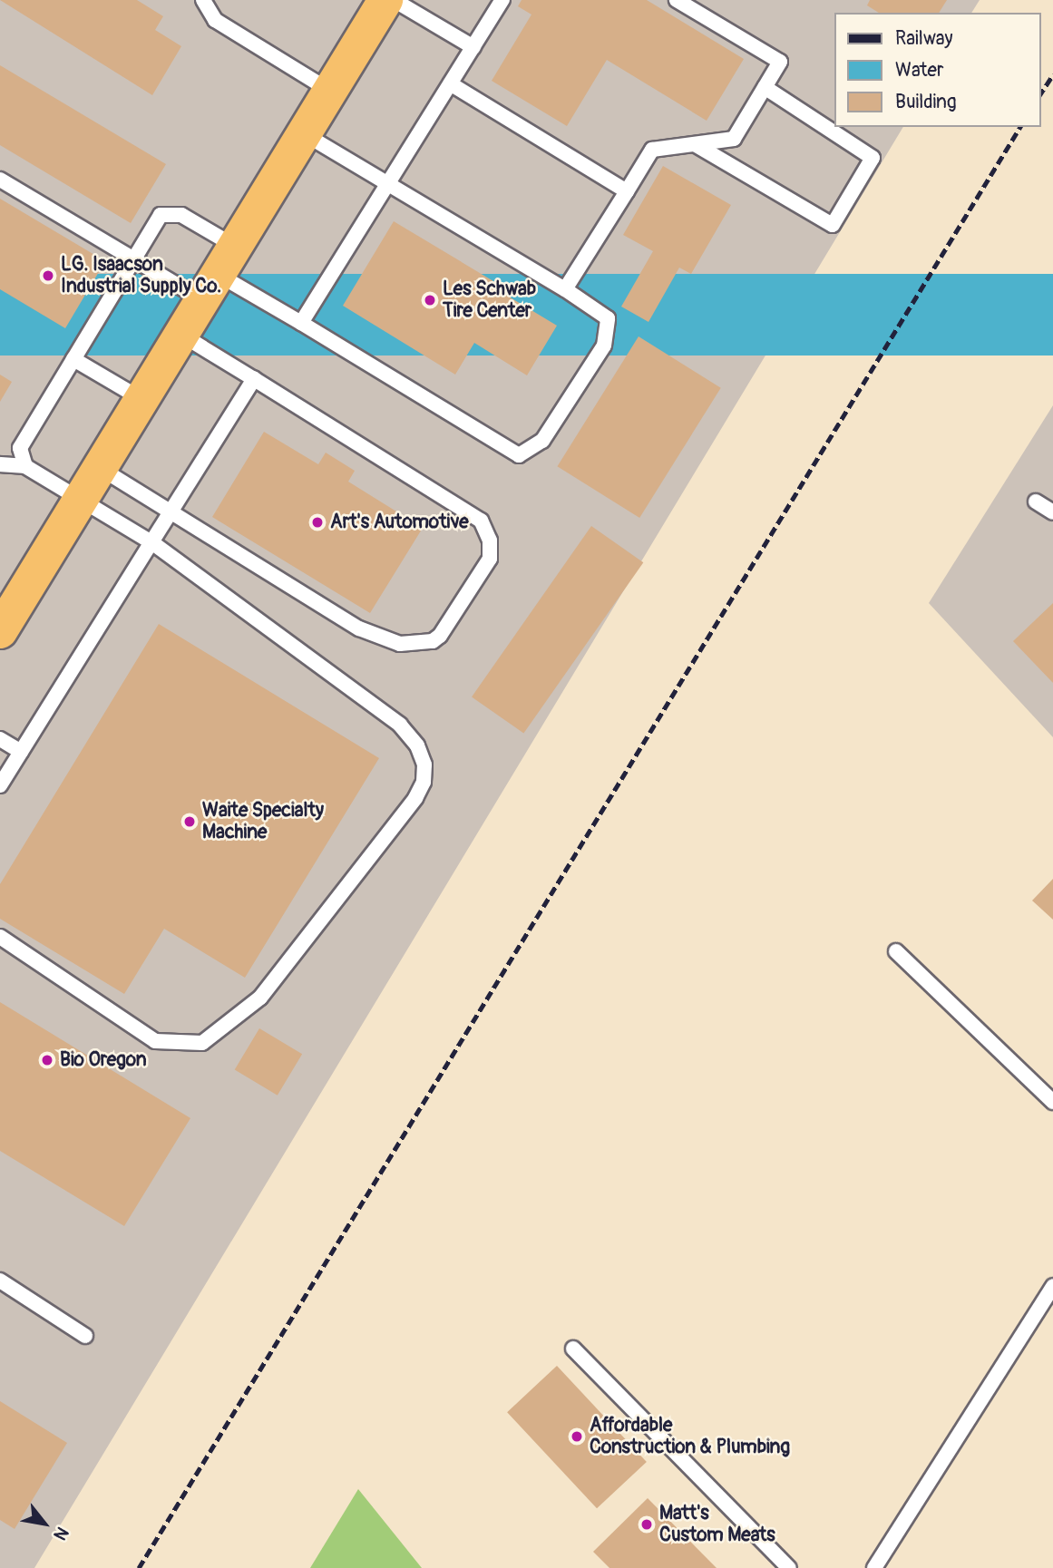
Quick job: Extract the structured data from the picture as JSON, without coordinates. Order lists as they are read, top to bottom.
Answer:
{
  "places": [
    "LG. Isaacson Industrial Supply Co.",
    "Les Schwab Tire Center",
    "Art's Automotive",
    "Waite Specialty Machine",
    "Bio Oregon",
    "Affordable Construction & Plumbing",
    "Matt's Custom Meats"
  ],
  "legend": ["Railway", "Water", "Building"],
  "north": "bottom right"
}
